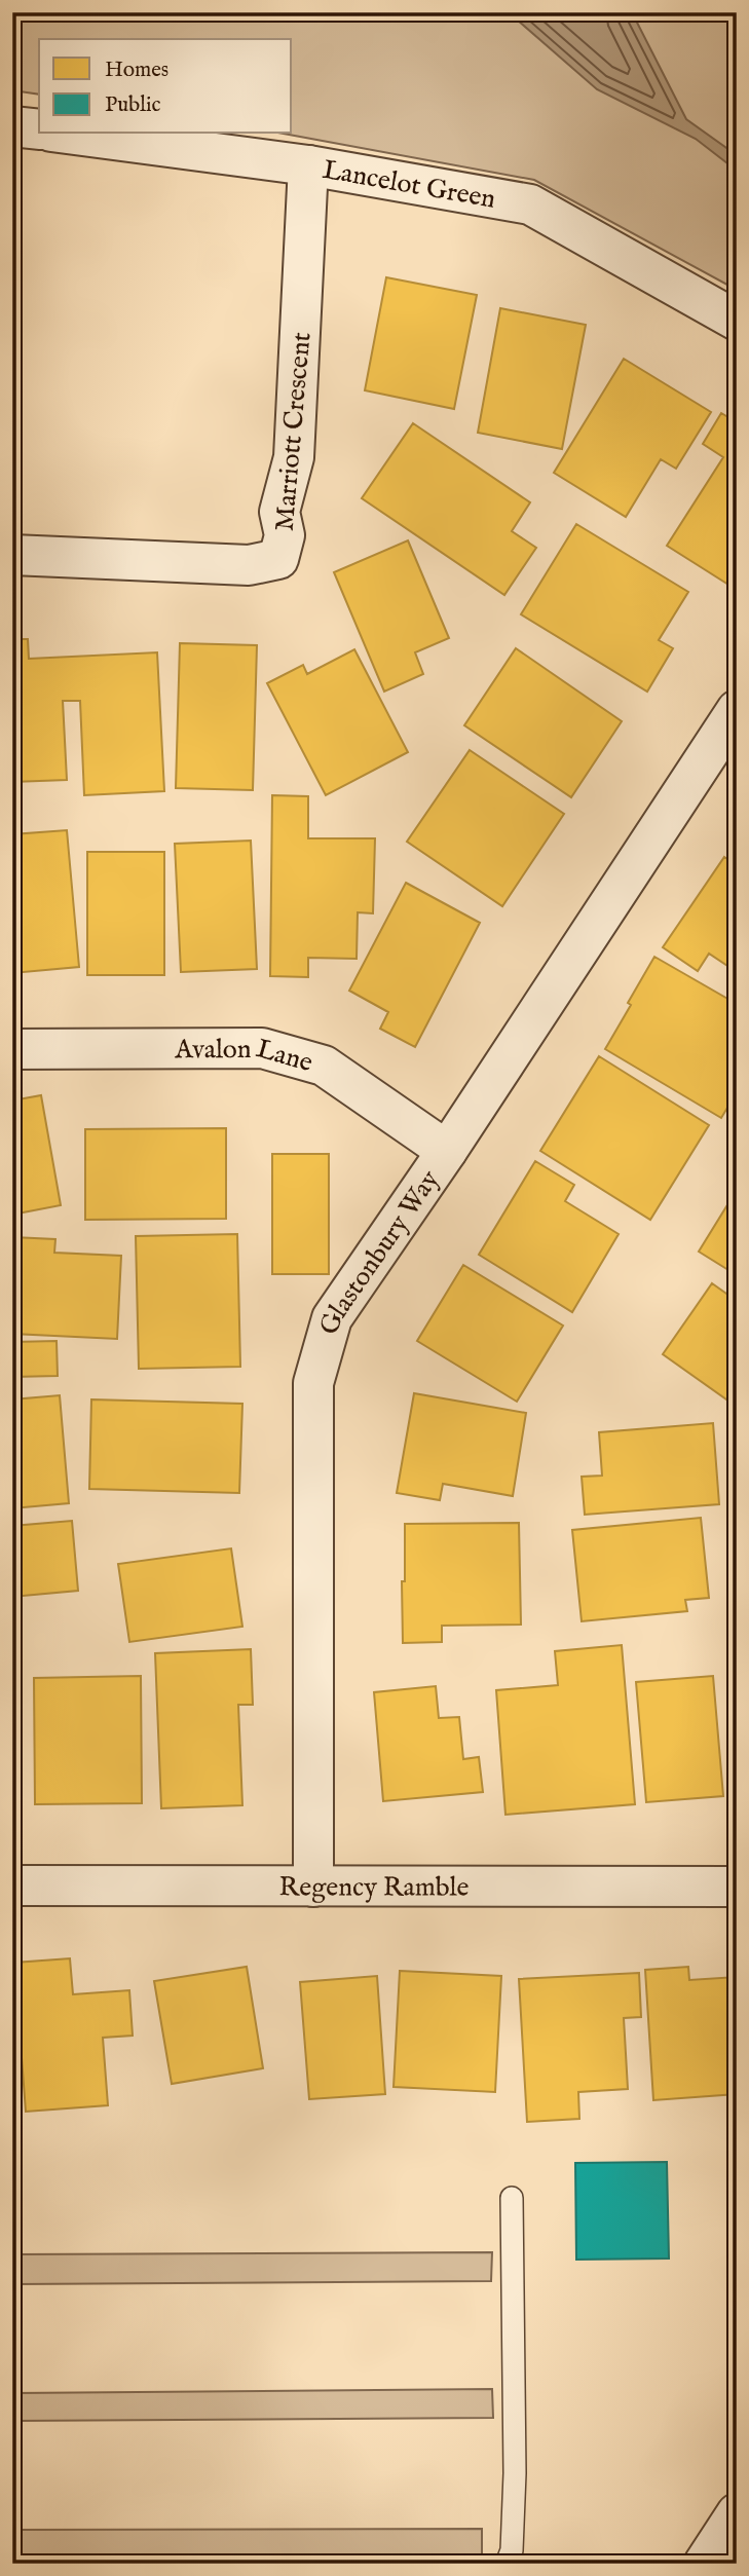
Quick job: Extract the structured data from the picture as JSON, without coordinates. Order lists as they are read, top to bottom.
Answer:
{
  "streets": {
    "street": [
      "Lancelot Green",
      "Marriott Crescent",
      "Avalon Lane",
      "Glastonbury Way",
      "Regency Ramble"
    ]
  },
  "crossings": [
    ["Lancelot Green", "Marriott Crescent"],
    ["Avalon Lane", "Glastonbury Way"],
    ["Glastonbury Way", "Regency Ramble"]
  ],
  "legend": ["Homes", "Public"]
}
